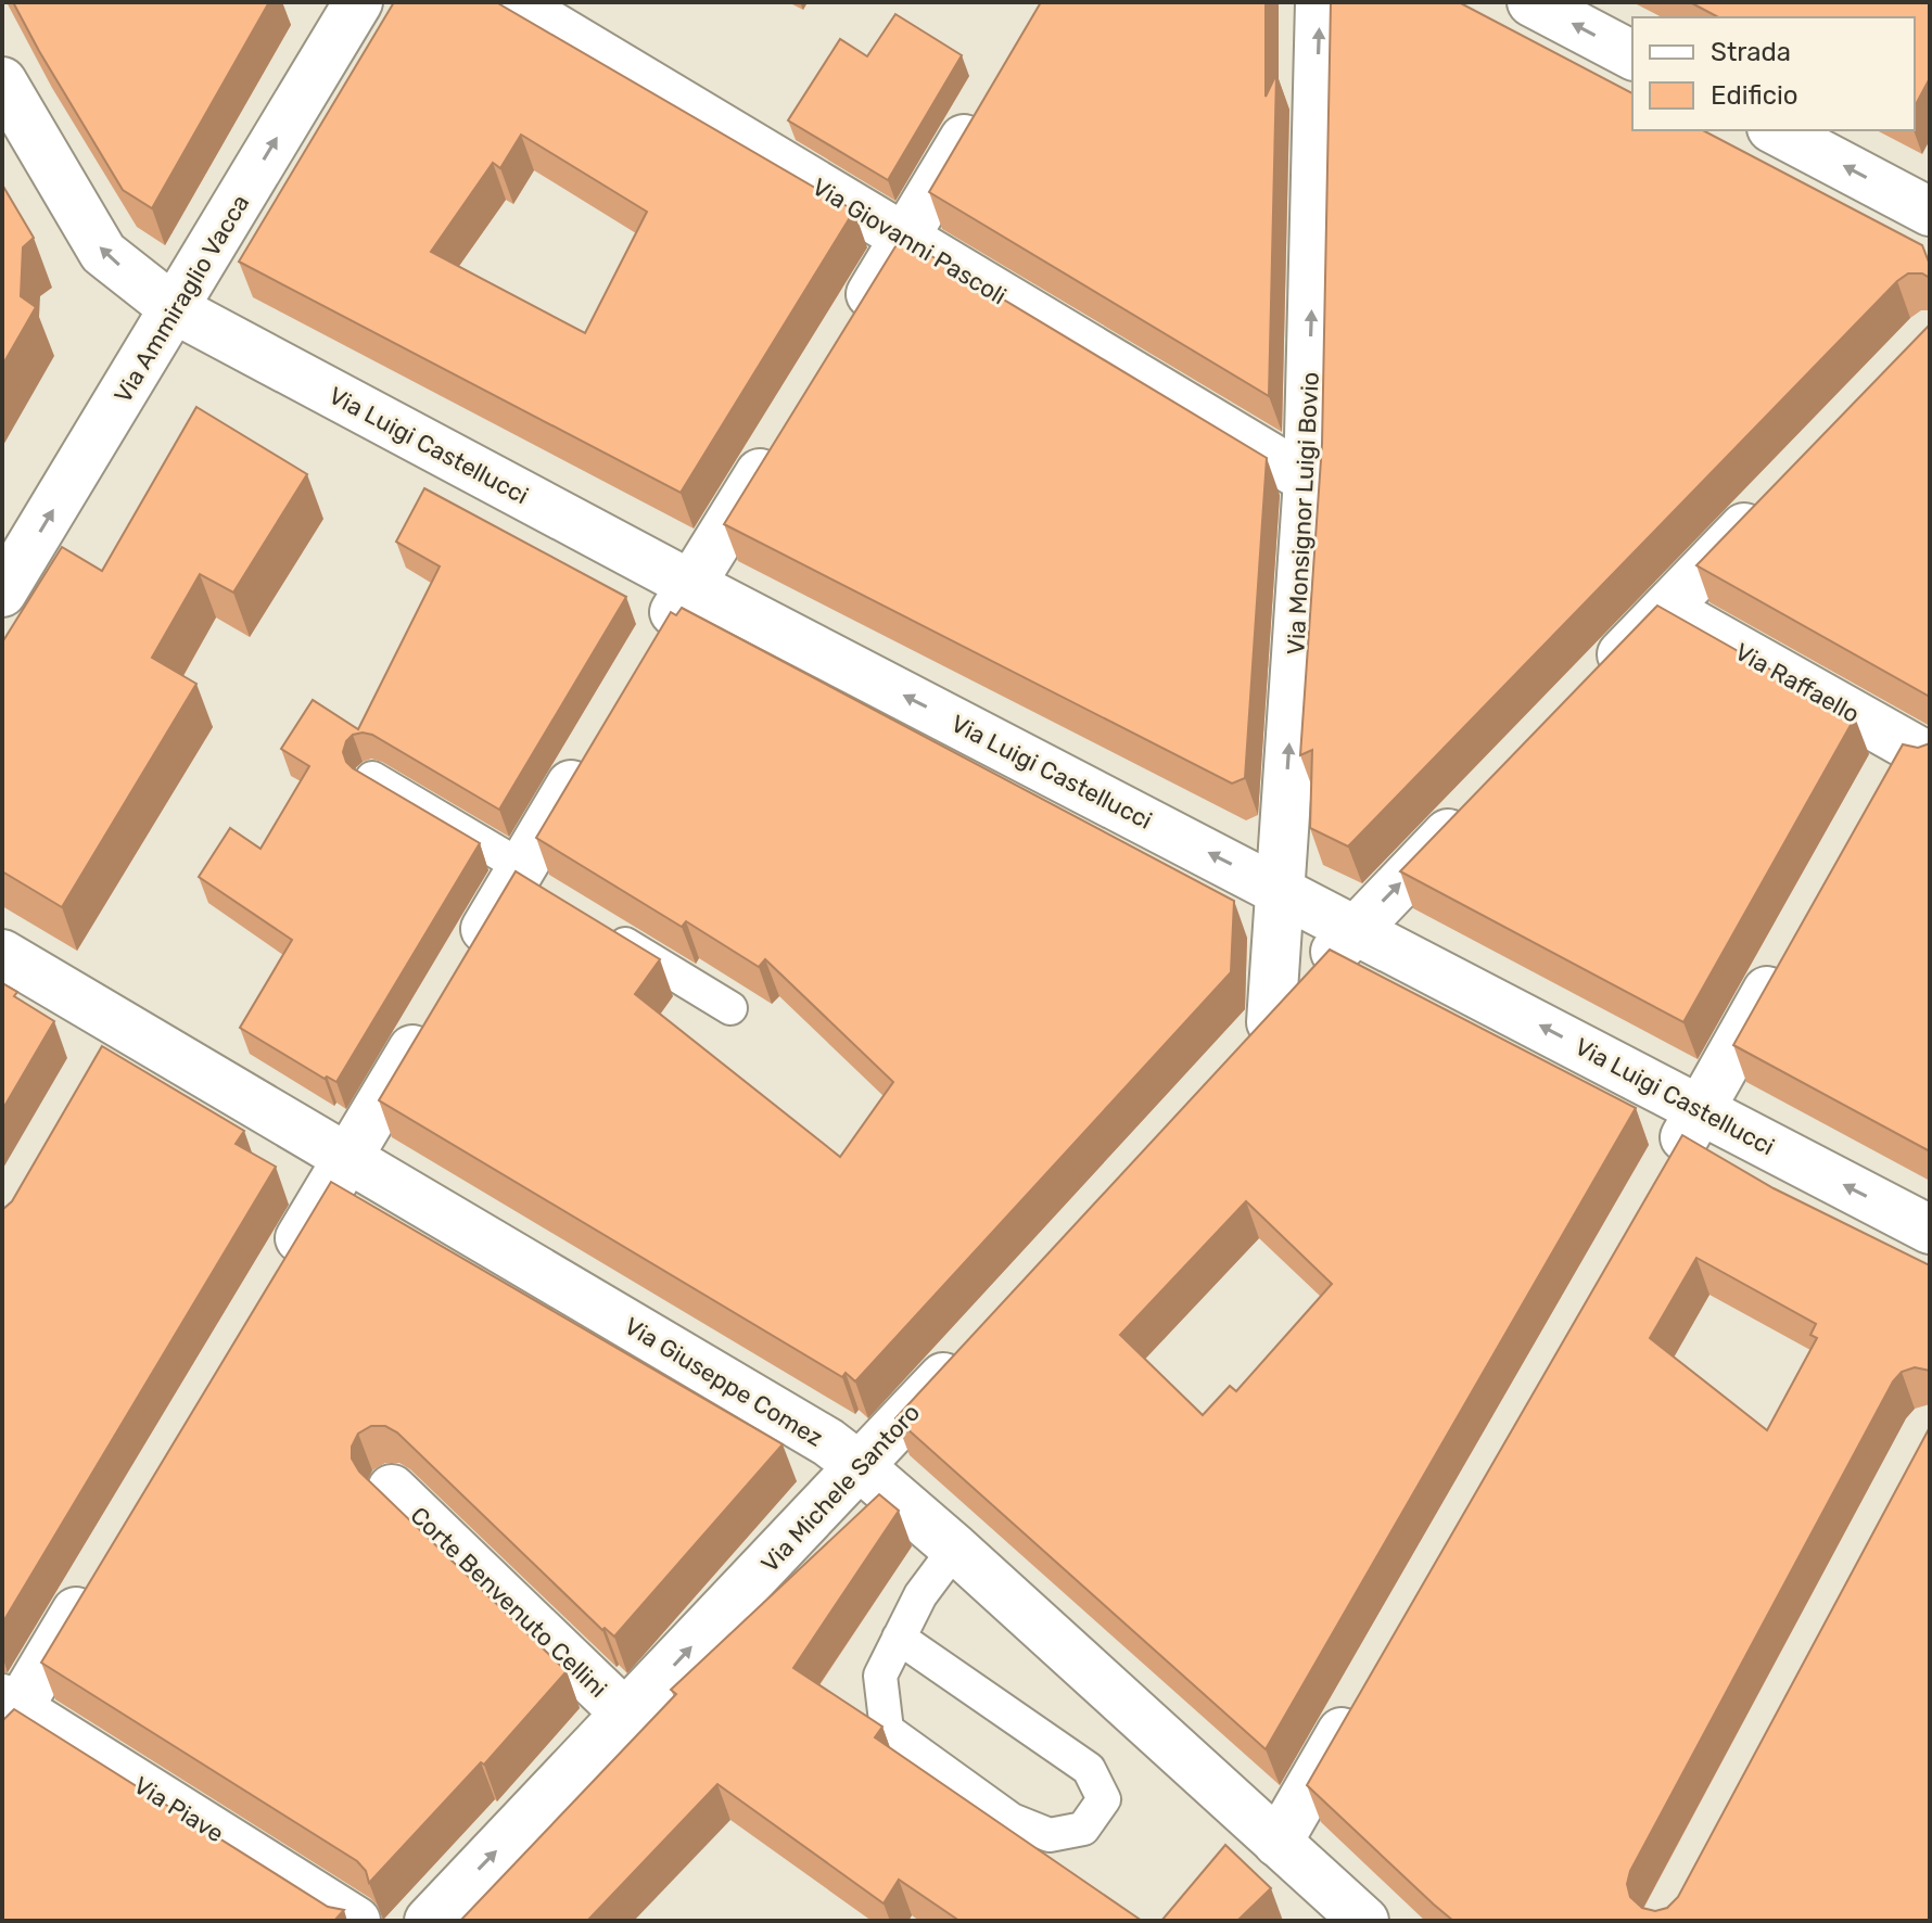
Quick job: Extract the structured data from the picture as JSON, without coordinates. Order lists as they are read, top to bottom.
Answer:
{
  "streets": {
    "street": [
      "Via Giovanni Pascoli",
      "Via Ammiraglio Vacca",
      "Via Luigi Castellucci",
      "Via Monsignor Luigi Bovio",
      "Via Raffaello",
      "Via Giuseppe Comez",
      "Via Michele Santoro",
      "Corte Benvenuto Cellini",
      "Via Piave"
    ]
  },
  "crossings": [
    ["Via Giovanni Pascoli", "Via Monsignor Luigi Bovio"],
    ["Via Ammiraglio Vacca", "Via Luigi Castellucci"],
    ["Via Luigi Castellucci", "Via Monsignor Luigi Bovio"],
    ["Via Giuseppe Comez", "Via Michele Santoro"],
    ["Via Michele Santoro", "Corte Benvenuto Cellini"]
  ],
  "one_way": [
    "Via Ammiraglio Vacca",
    "Via Luigi Castellucci",
    "Via Monsignor Luigi Bovio",
    "Via Michele Santoro"
  ],
  "legend": ["Strada", "Edificio"]
}
